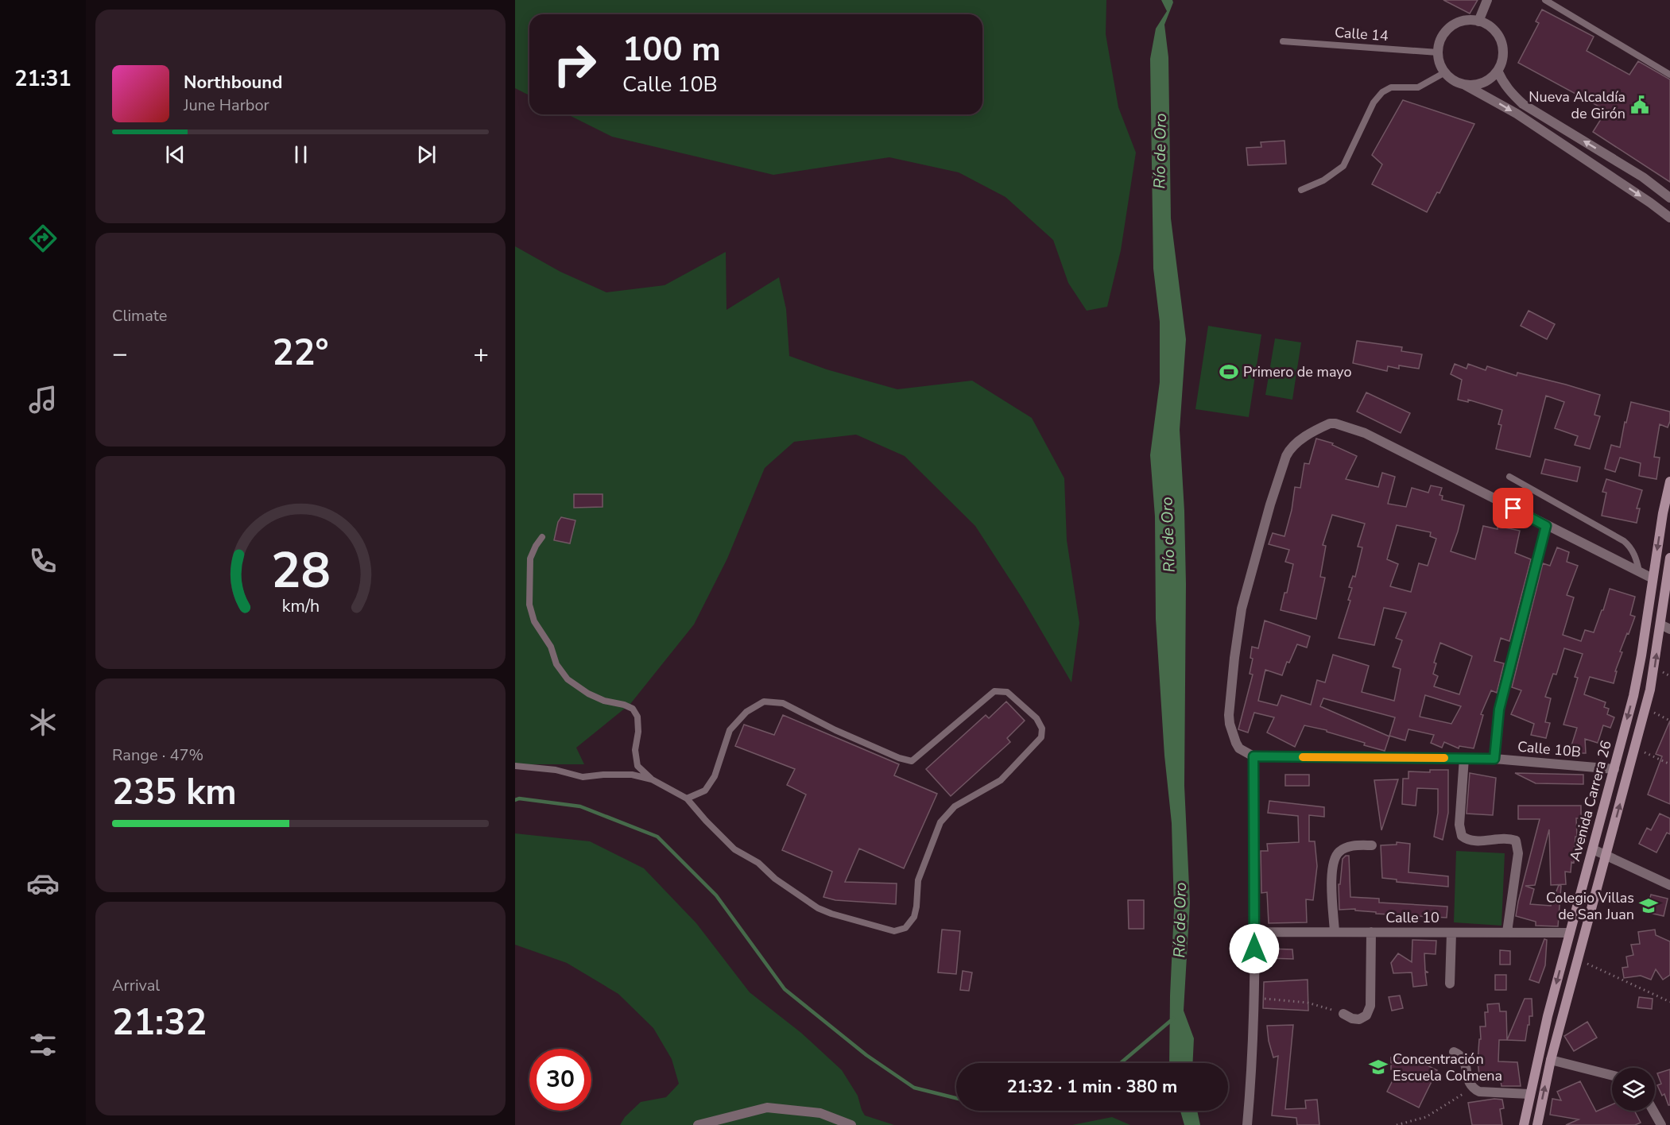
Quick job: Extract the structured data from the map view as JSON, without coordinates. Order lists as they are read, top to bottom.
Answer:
{
  "streets": {
    "main road": ["Avenida Carrera 26"],
    "street": ["Calle 10B", "Calle 10"],
    "lane": ["Calle 14"]
  },
  "crossings": [
    ["Calle 10B", "Avenida Carrera 26"],
    ["Avenida Carrera 26", "Calle 10"]
  ],
  "water": ["Río de Oro"],
  "places": {
    "public building": ["Nueva Alcaldía de Girón"],
    "sports": ["Primero de mayo"],
    "school or university": ["Colegio Villas de San Juan", "Concentración Escuela Colmena"]
  },
  "page": {
    "tabs": "21:31",
    "turn": ["100 m", "Calle 10B"],
    "song": ["Northbound", "June Harbor"],
    "tile": [
      "Climate",
      ["Range · 47%", "235 km"],
      ["Arrival", "21:32"]
    ],
    "heat": ["−", "22°", "+"],
    "limit": "30",
    "trip": "21:32 · 1 min · 380 m",
    "gauge": ["28", "km/h"]
  }
}
